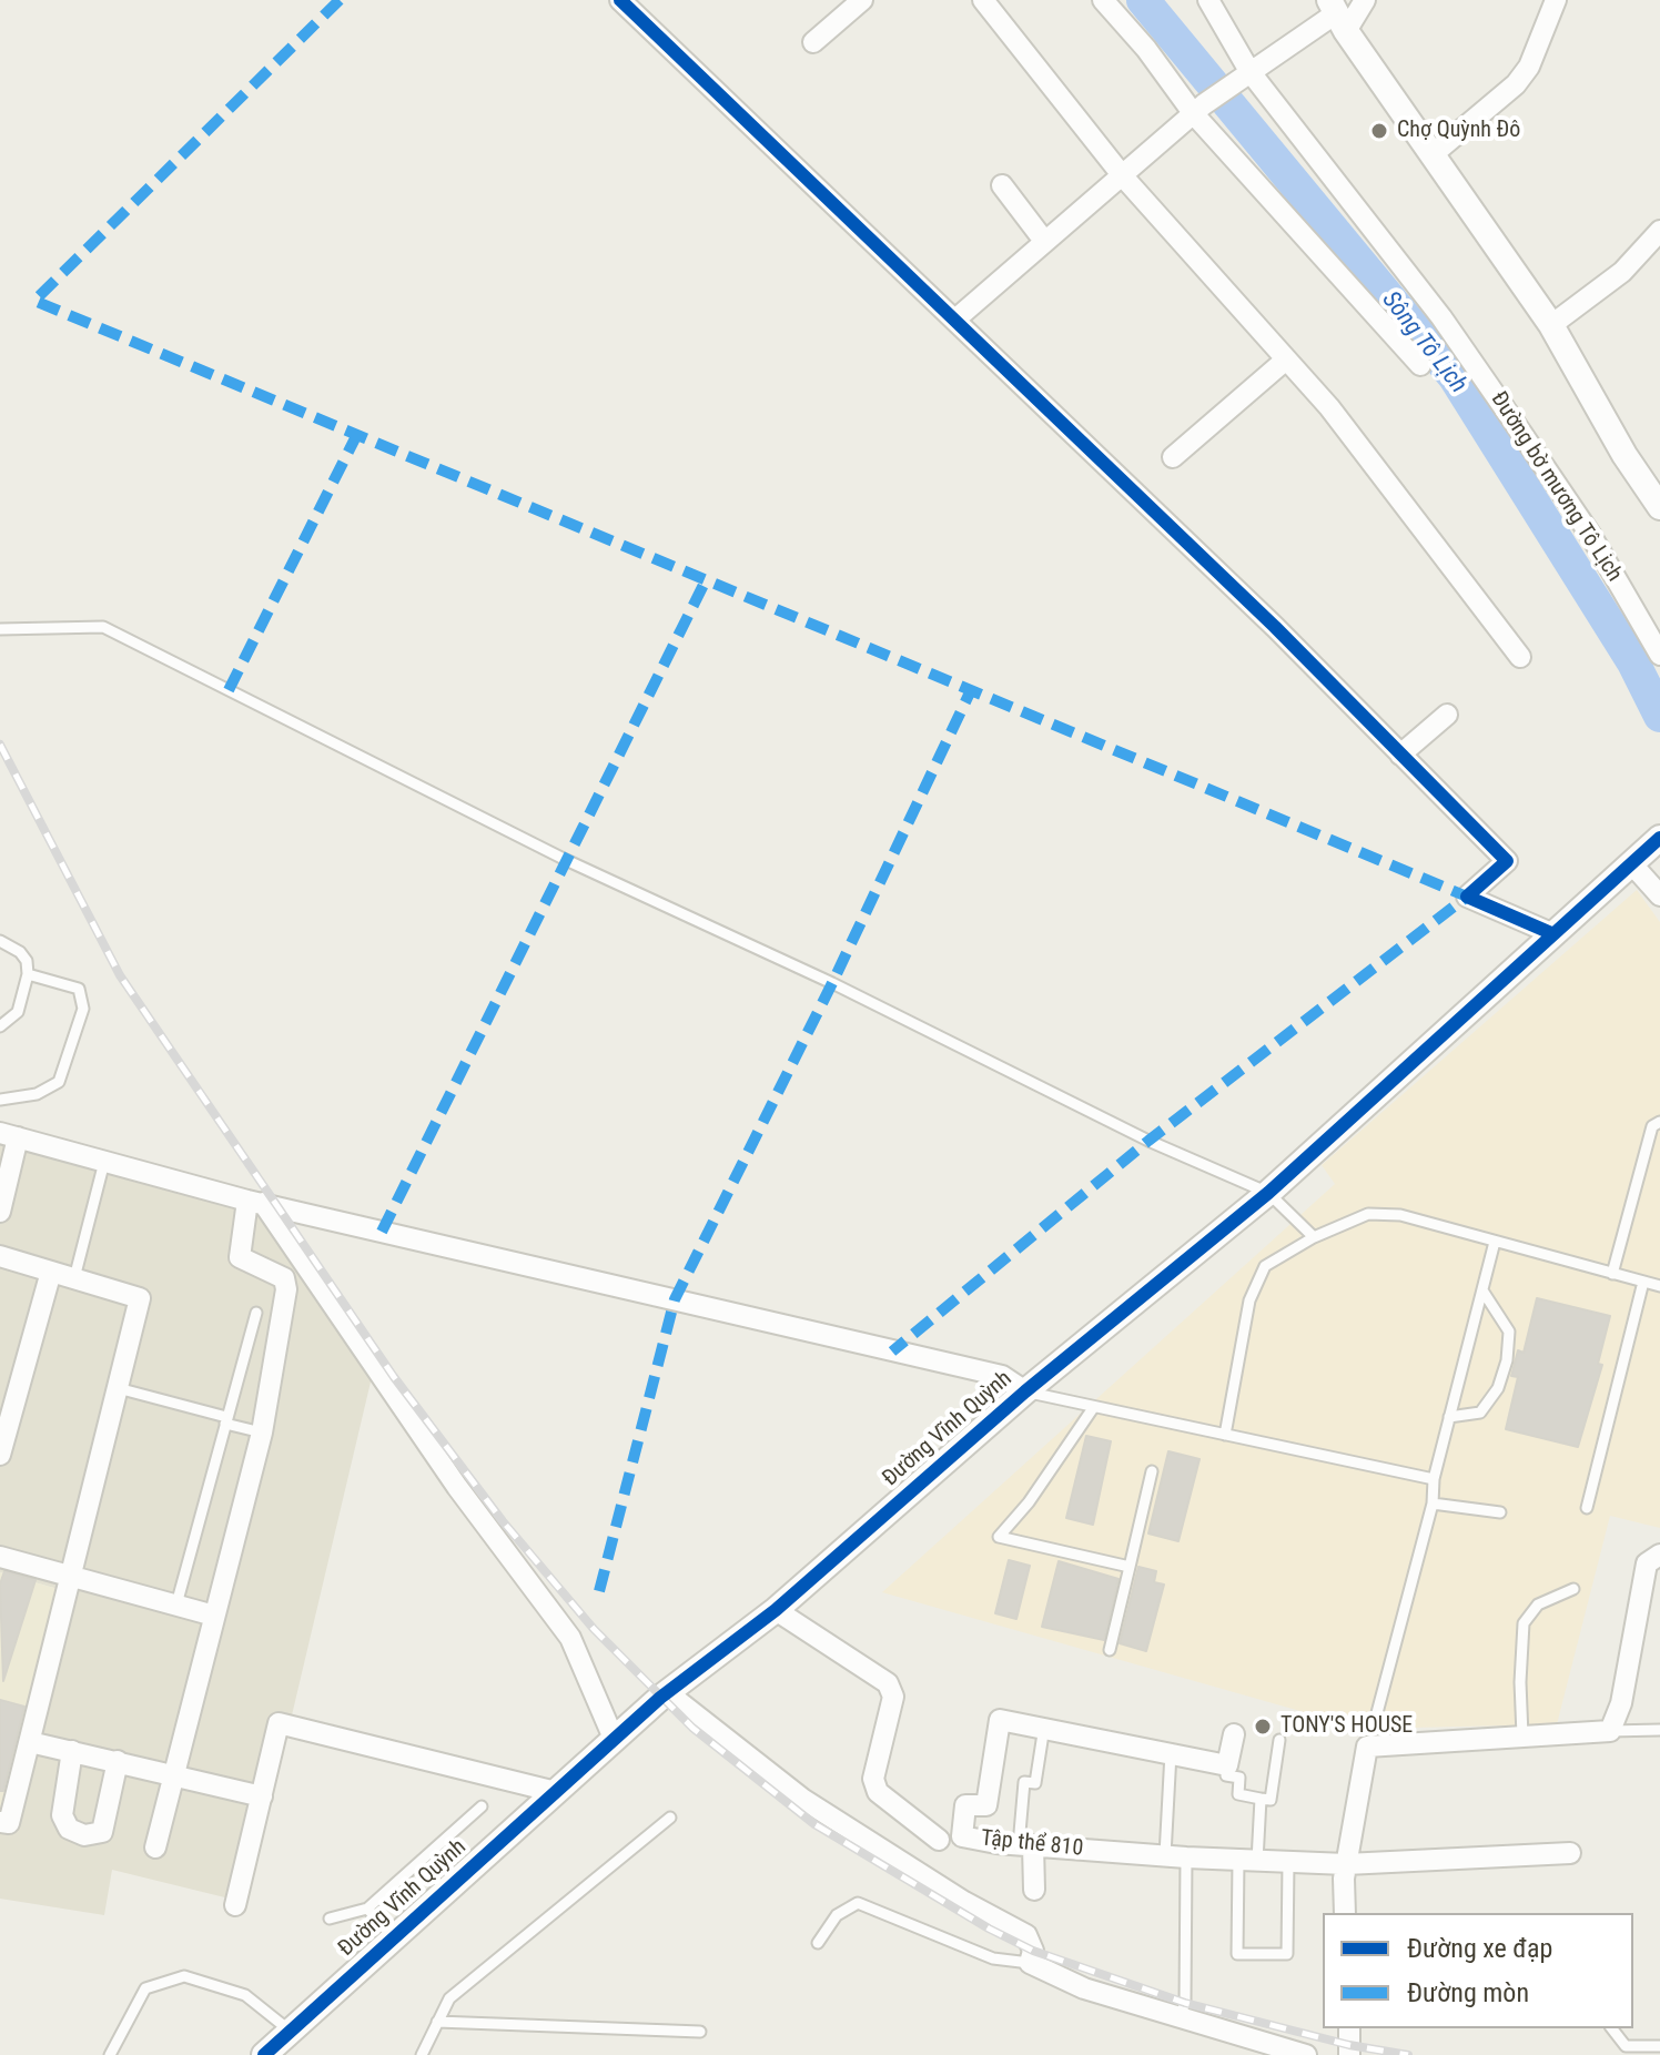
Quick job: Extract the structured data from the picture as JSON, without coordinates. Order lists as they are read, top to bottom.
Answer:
{
  "streets": {
    "street": ["Đường bờ mương Tô Lịch", "Đường Vĩnh Quỳnh", "Tập thể 810"]
  },
  "water": ["Sông Tô Lịch"],
  "places": ["Chợ Quỳnh Đô", "TONY'S HOUSE"],
  "legend": ["Đường xe đạp", "Đường mòn"]
}
